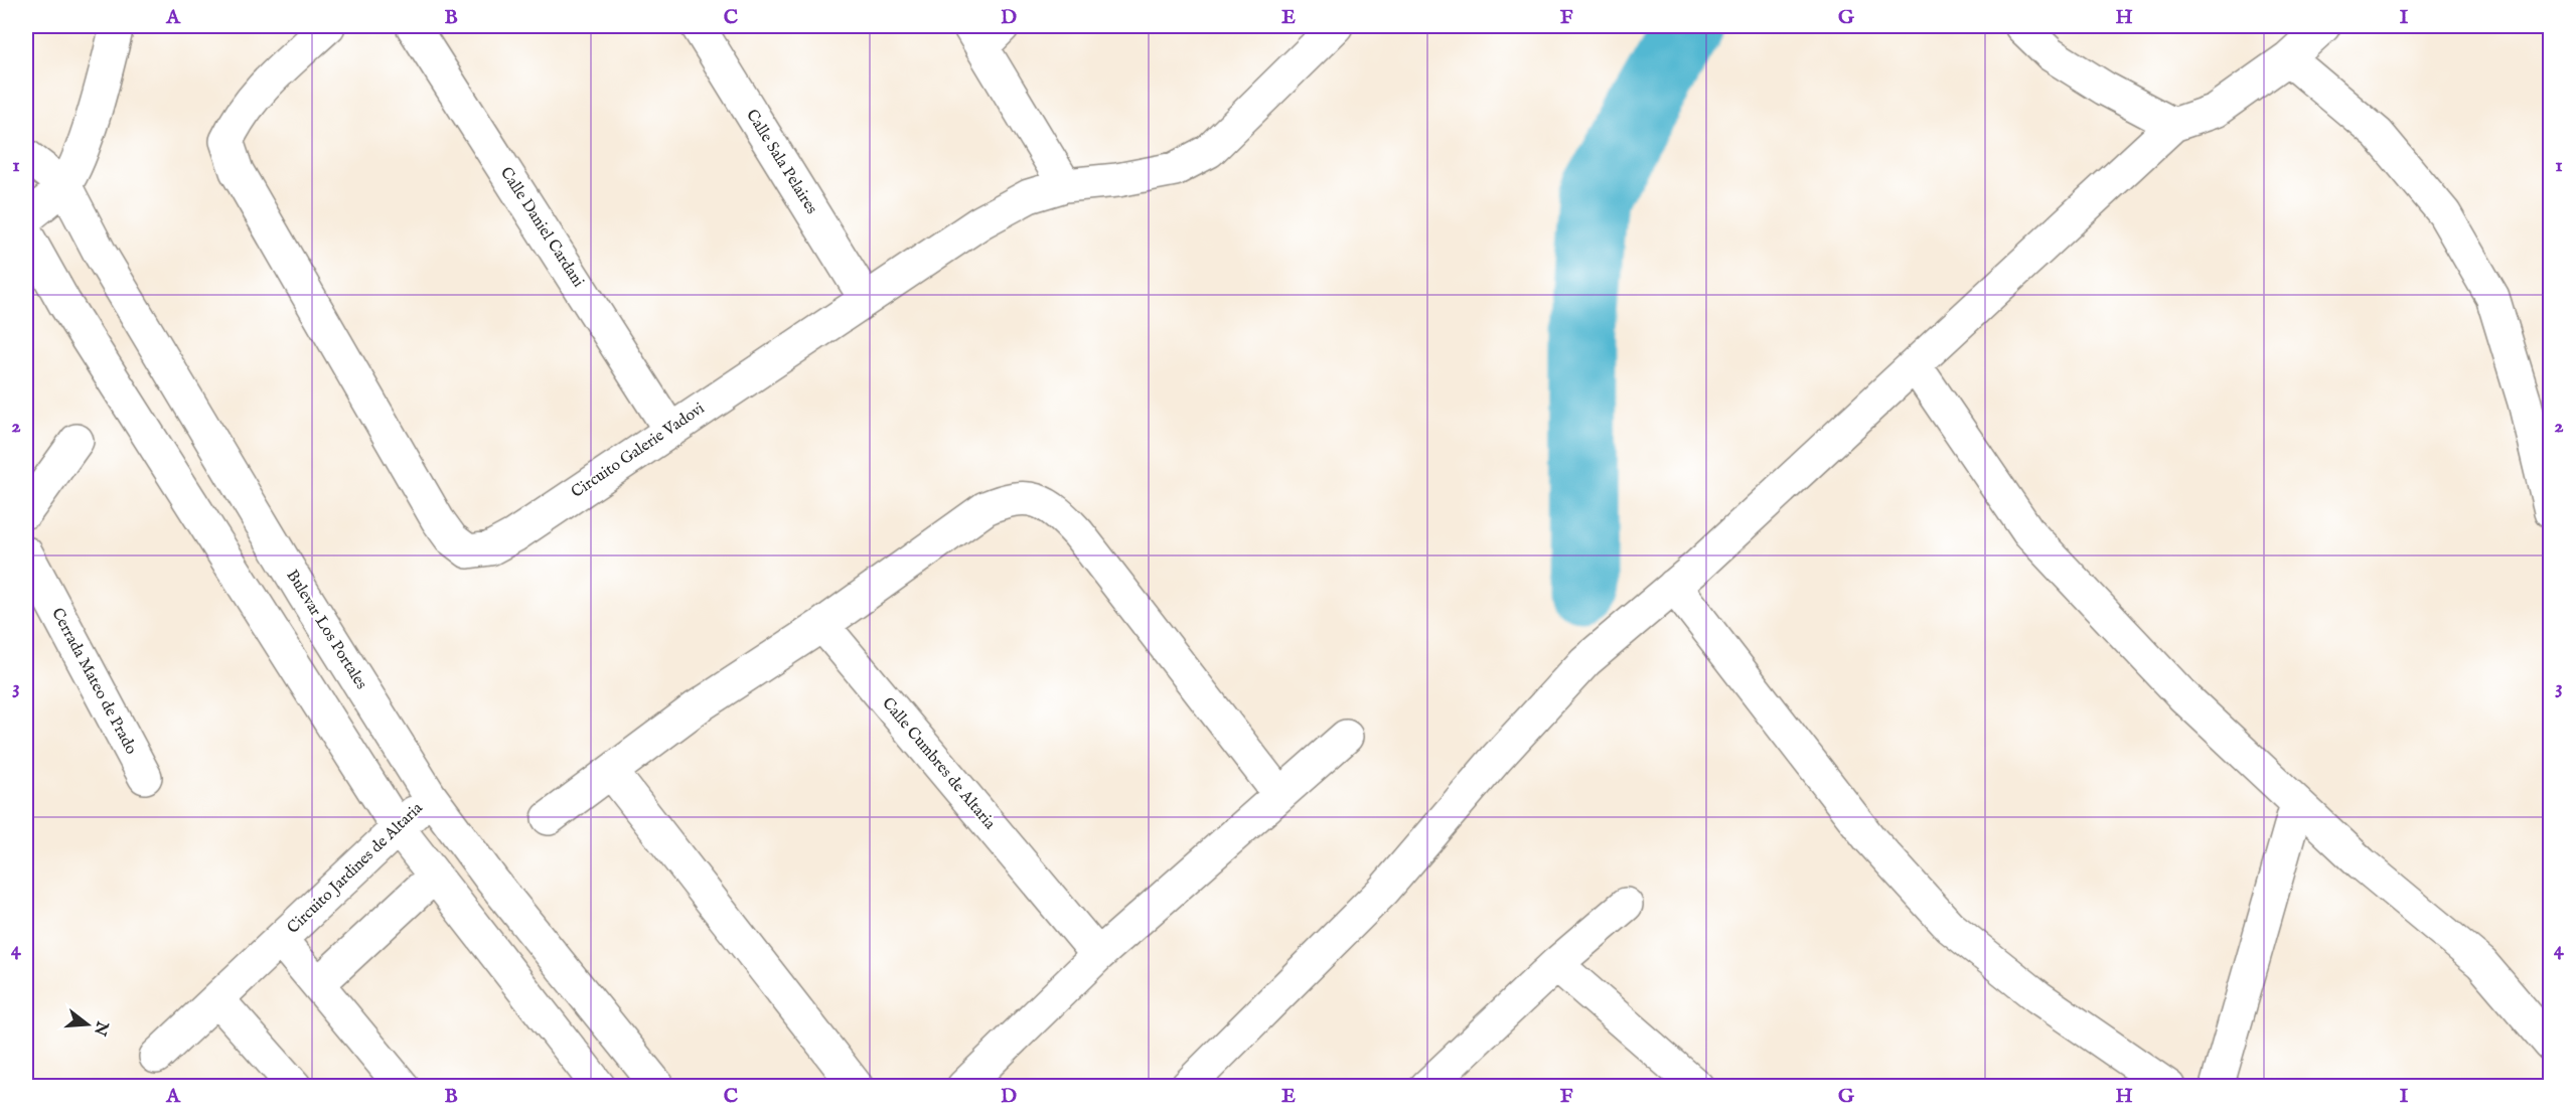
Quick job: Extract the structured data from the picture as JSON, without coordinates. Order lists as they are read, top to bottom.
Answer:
{
  "streets": {
    "street": [
      "Calle Sala Pelaires",
      "Calle Daniel Cardani",
      "Circuito Galerie Vadovi",
      "Bulevar Los Portales",
      "Cerrada Mateo de Prado",
      "Calle Cumbres de Altaria",
      "Circuito Jardines de Altaria"
    ]
  },
  "crossings": [
    ["Calle Sala Pelaires", "Circuito Galerie Vadovi"],
    ["Calle Daniel Cardani", "Circuito Galerie Vadovi"],
    ["Bulevar Los Portales", "Circuito Jardines de Altaria"]
  ],
  "north": "right",
  "grid": {
    "columns": [
      "A",
      "B",
      "C",
      "D",
      "E",
      "F",
      "G",
      "H",
      "I"
    ],
    "rows": [
      "1",
      "2",
      "3",
      "4"
    ]
  }
}
